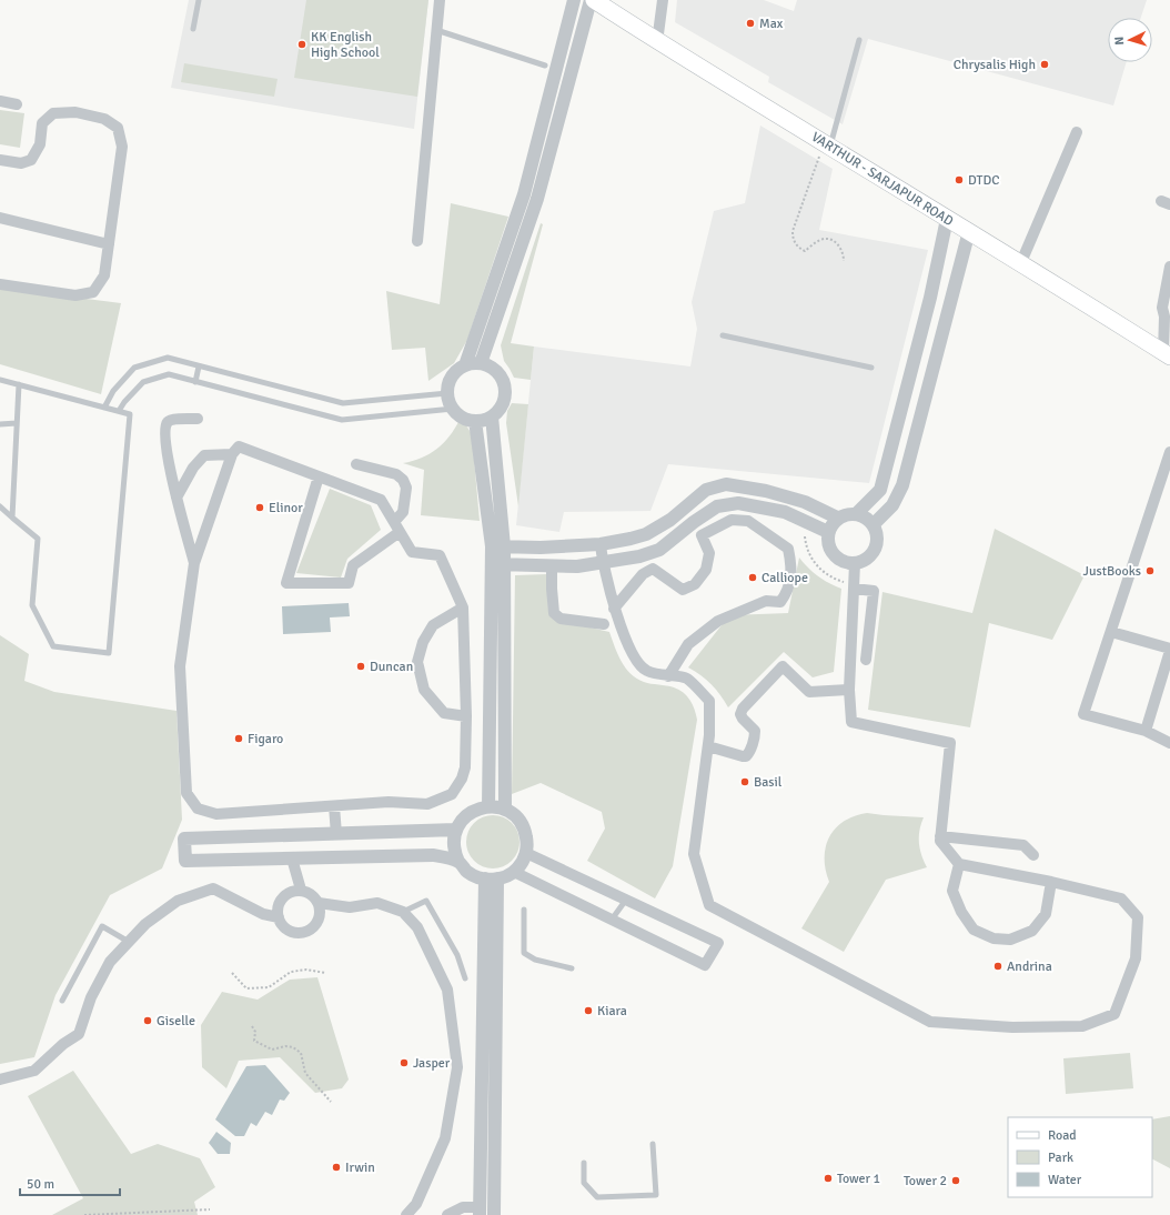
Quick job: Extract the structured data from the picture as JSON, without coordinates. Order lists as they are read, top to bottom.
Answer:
{
  "streets": {
    "main road": ["VARTHUR - SARJAPUR ROAD"]
  },
  "places": [
    "Max",
    "KK English High School",
    "Chrysalis High",
    "DTDC",
    "Elinor",
    "JustBooks",
    "Calliope",
    "Duncan",
    "Figaro",
    "Basil",
    "Andrina",
    "Kiara",
    "Giselle",
    "Jasper",
    "Irwin",
    "Tower 1",
    "Tower 2"
  ],
  "legend": ["Road", "Park", "Water"],
  "scale_bar": "50 m",
  "north": "left"
}
